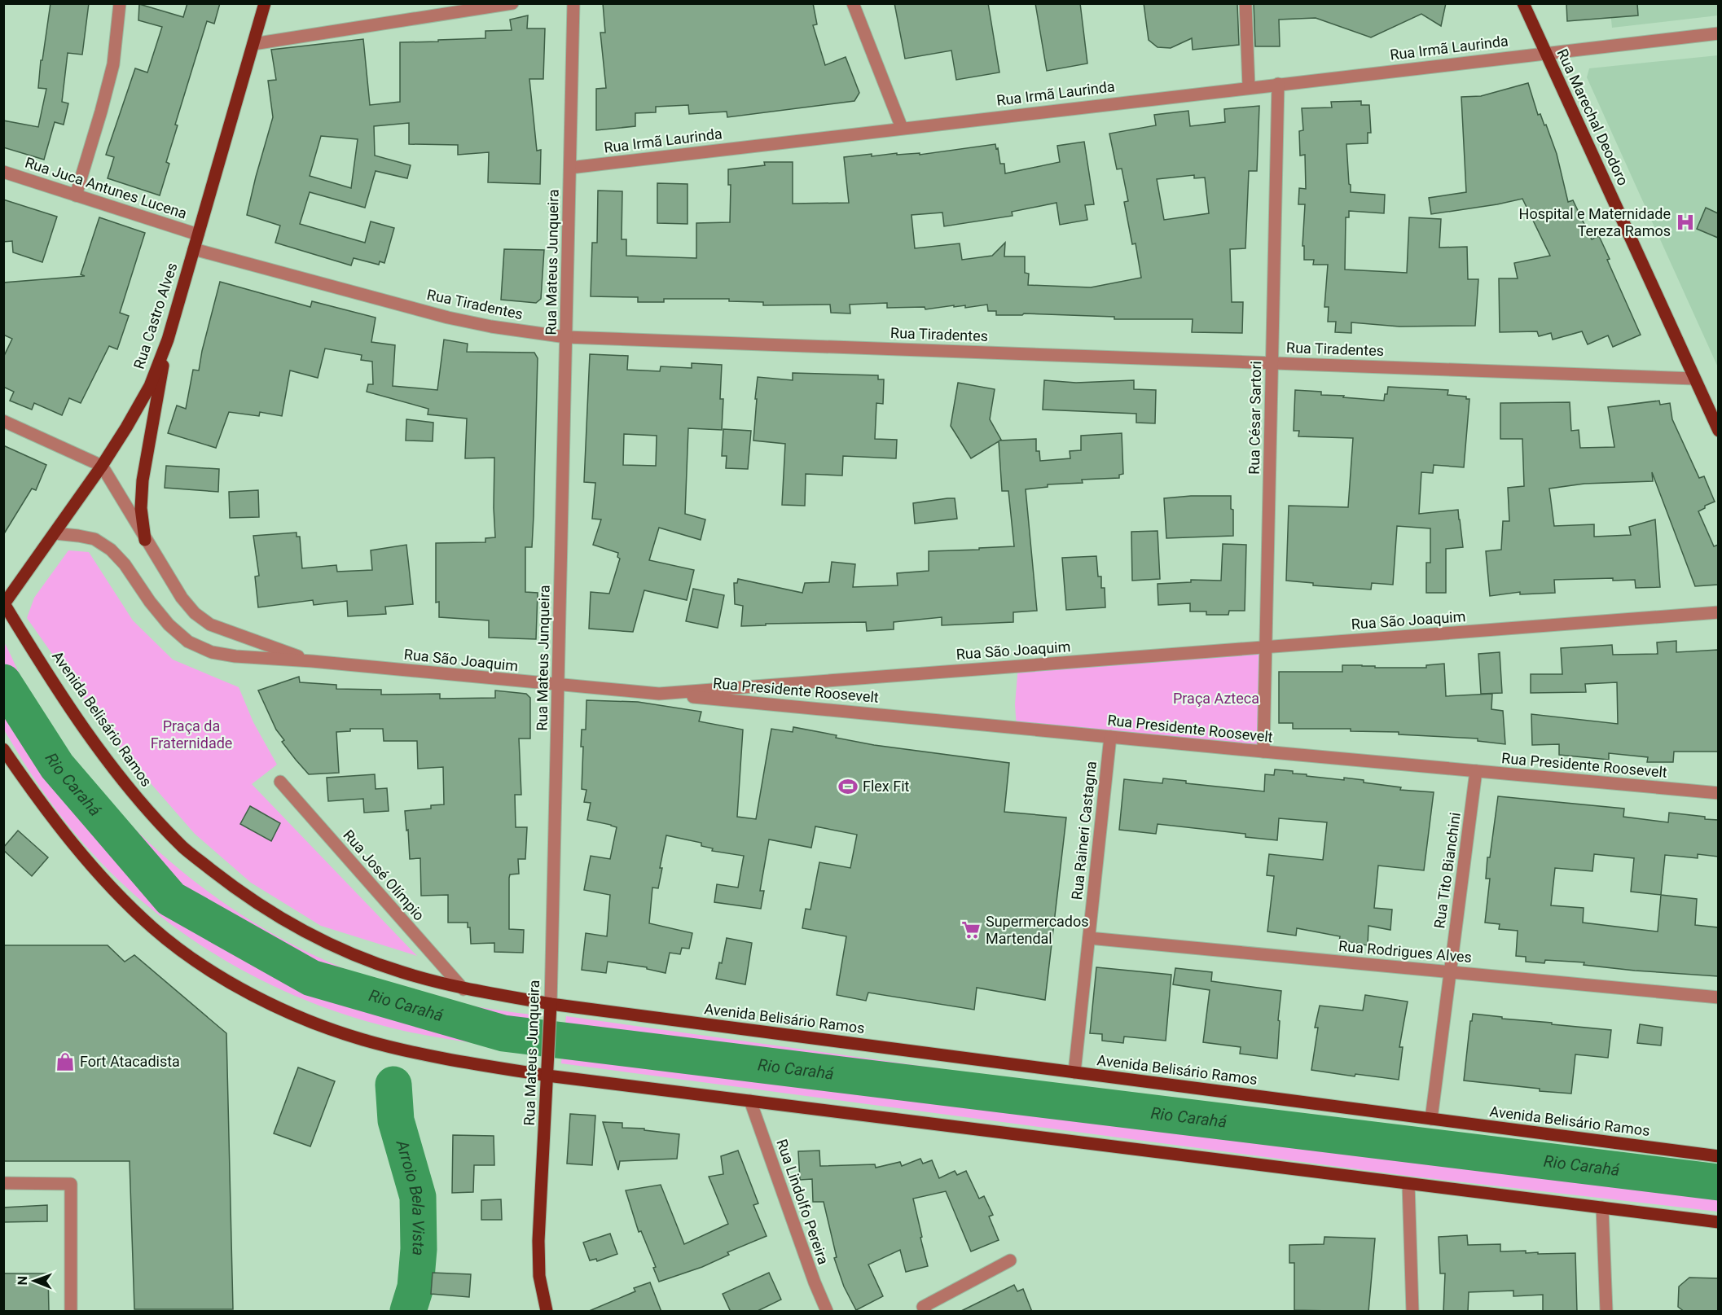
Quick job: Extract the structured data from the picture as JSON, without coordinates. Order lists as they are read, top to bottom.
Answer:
{
  "streets": {
    "main road": [
      "Rua Marechal Deodoro",
      "Rua Mateus Junqueira",
      "Rua Castro Alves",
      "Avenida Belisário Ramos"
    ],
    "street": [
      "Rua Irmã Laurinda",
      "Rua Juca Antunes Lucena",
      "Rua Tiradentes",
      "Rua César Sartori",
      "Rua São Joaquim",
      "Rua Presidente Roosevelt",
      "Rua Raineri Castagna",
      "Rua Tito Bianchini",
      "Rua José Olímpio",
      "Rua Rodrigues Alves",
      "Rua Lindolfo Pereira"
    ]
  },
  "crossings": [
    ["Rua Irmã Laurinda", "Rua Marechal Deodoro"],
    ["Rua Irmã Laurinda", "Rua Mateus Junqueira"],
    ["Rua Irmã Laurinda", "Rua César Sartori"],
    ["Rua Marechal Deodoro", "Rua Tiradentes"],
    ["Rua Juca Antunes Lucena", "Rua Castro Alves"],
    ["Rua Mateus Junqueira", "Rua Tiradentes"],
    ["Rua Mateus Junqueira", "Rua São Joaquim"],
    ["Rua Mateus Junqueira", "Avenida Belisário Ramos"],
    ["Rua Tiradentes", "Rua Castro Alves"],
    ["Rua Tiradentes", "Rua César Sartori"],
    ["Rua Castro Alves", "Rua São Joaquim"],
    ["Rua Castro Alves", "Avenida Belisário Ramos"],
    ["Rua César Sartori", "Rua São Joaquim"],
    ["Rua César Sartori", "Rua Presidente Roosevelt"],
    ["Rua São Joaquim", "Rua Presidente Roosevelt"],
    ["Rua Presidente Roosevelt", "Rua Raineri Castagna"],
    ["Rua Presidente Roosevelt", "Rua Tito Bianchini"],
    ["Avenida Belisário Ramos", "Rua Raineri Castagna"],
    ["Avenida Belisário Ramos", "Rua Tito Bianchini"],
    ["Avenida Belisário Ramos", "Rua José Olímpio"],
    ["Rua Raineri Castagna", "Rua Rodrigues Alves"],
    ["Rua Tito Bianchini", "Rua Rodrigues Alves"]
  ],
  "water": ["Rio Carahá", "Arroio Bela Vista"],
  "parks": ["Praça Azteca", "Praça da Fraternidade"],
  "places": {
    "hospital": ["Hospital e Maternidade Tereza Ramos"],
    "sports": ["Flex Fit"],
    "supermarket": ["Supermercados Martendal"],
    "shop": ["Fort Atacadista"]
  },
  "north": "left"
}
